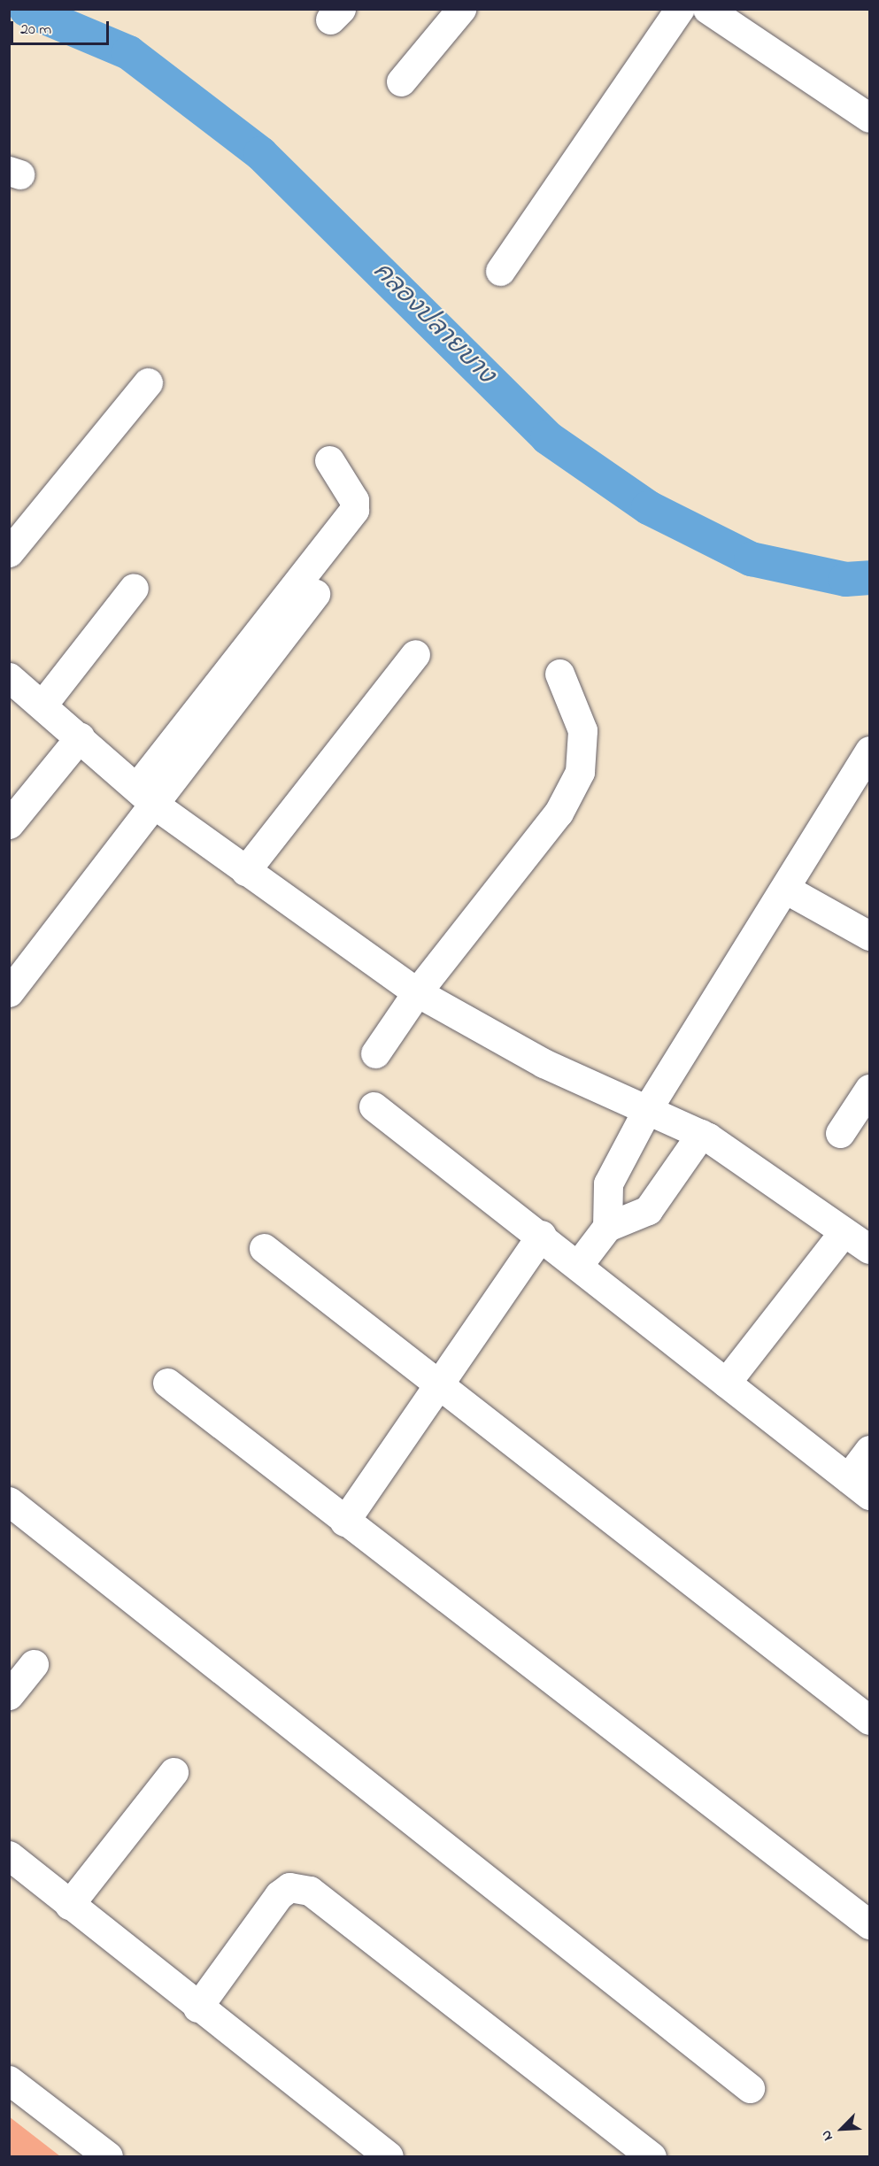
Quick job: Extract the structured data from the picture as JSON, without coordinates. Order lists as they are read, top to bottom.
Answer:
{
  "water": ["คลองปลายบาง"],
  "scale_bar": "20 m",
  "north": "bottom left"
}
